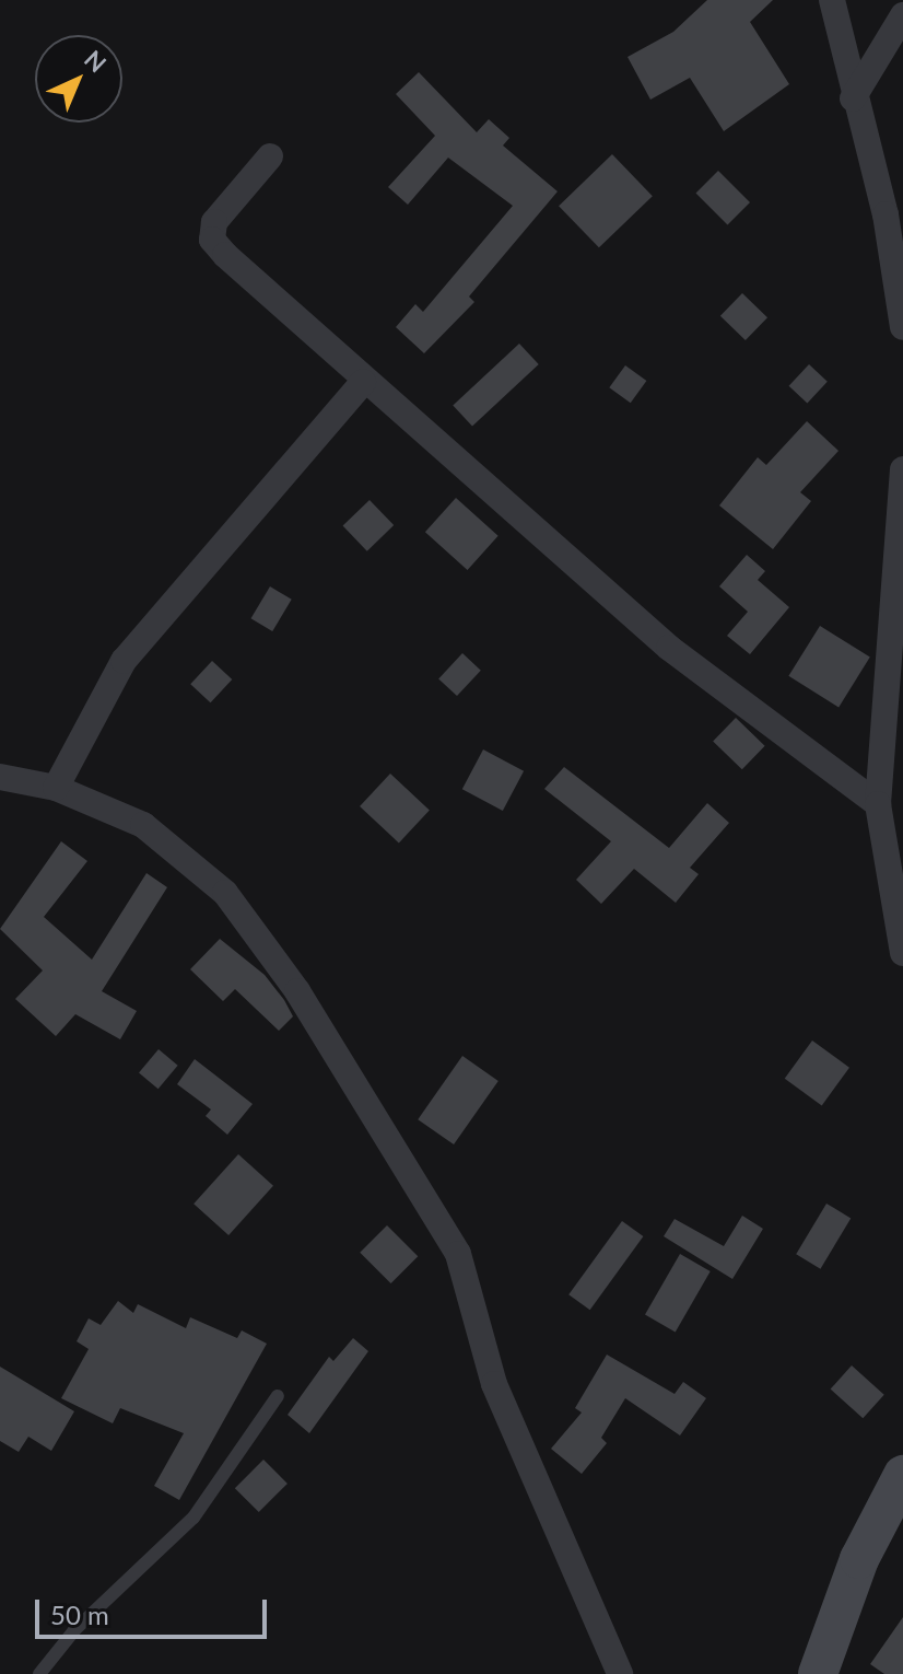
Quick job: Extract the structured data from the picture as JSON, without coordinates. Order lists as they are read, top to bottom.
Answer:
{
  "scale_bar": "50 m",
  "north": "top right"
}
